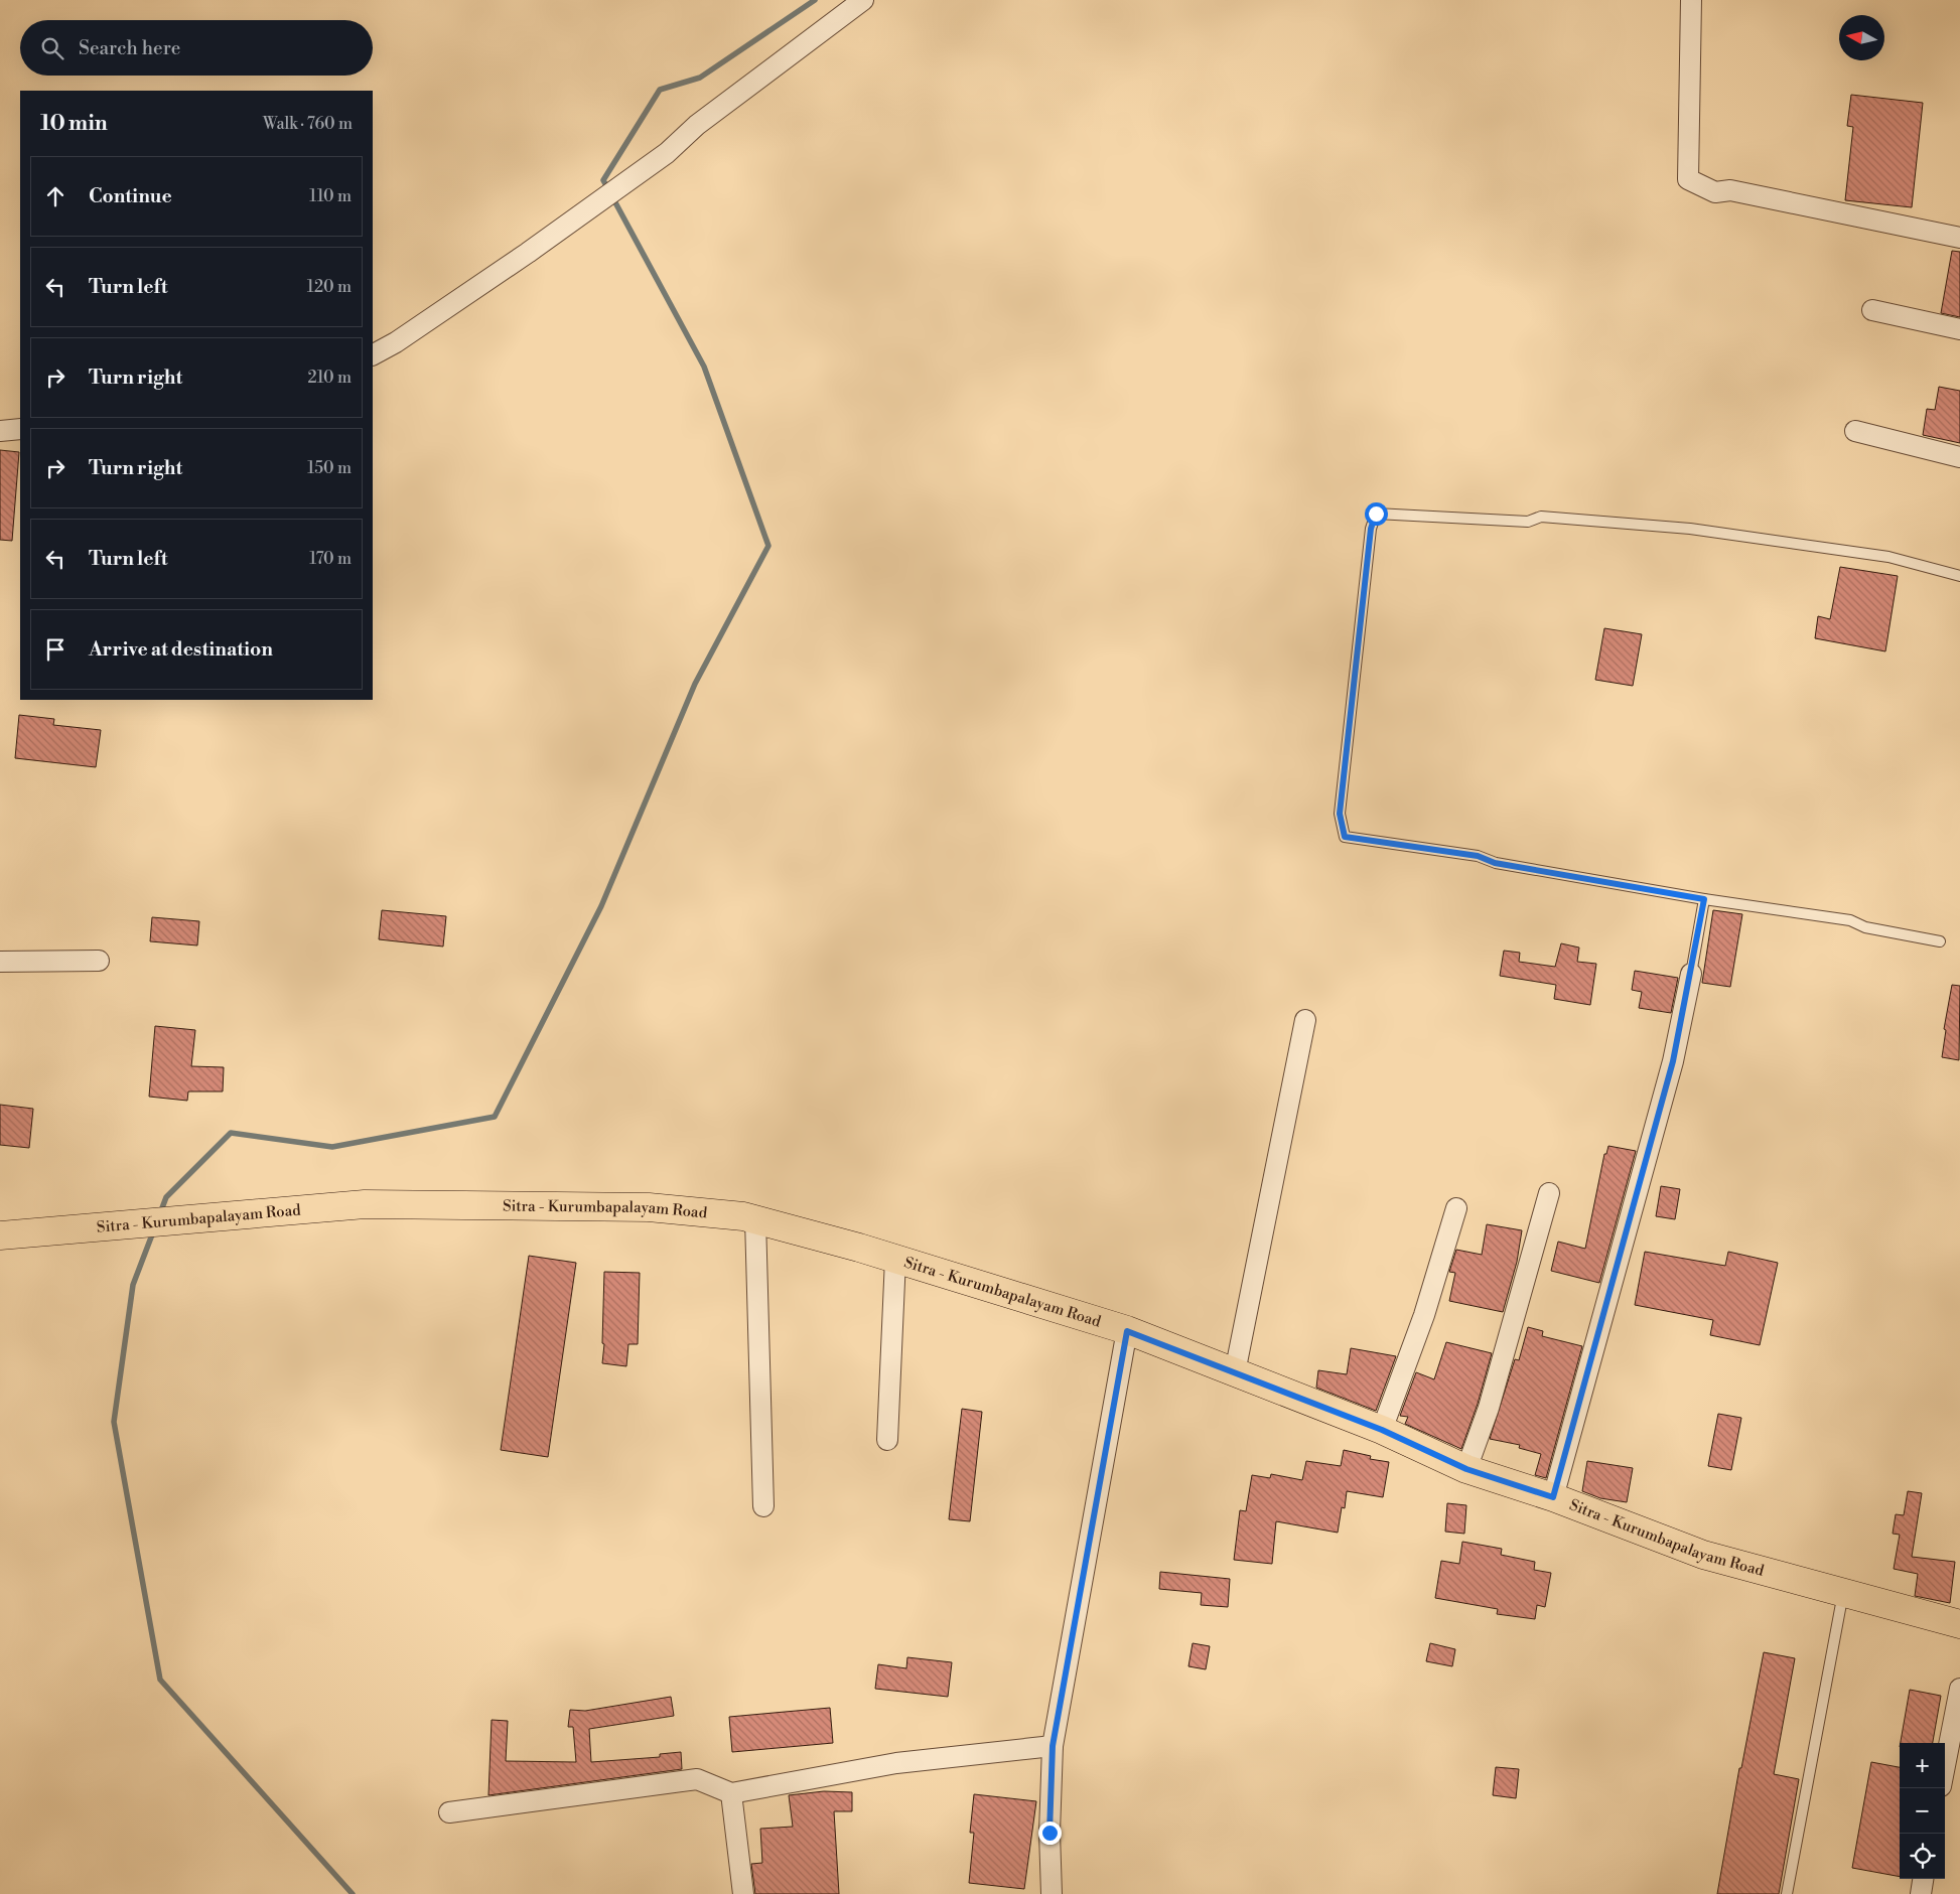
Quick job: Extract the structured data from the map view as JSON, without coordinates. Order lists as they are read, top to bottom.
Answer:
{
  "streets": {
    "main road": ["Sitra - Kurumbapalayam Road"]
  },
  "north": "left",
  "page": {
    "search": "Search here",
    "heading": ["10 min", "Walk · 760 m"],
    "list": [
      ["Continue", "110 m"],
      ["Turn left", "120 m"],
      ["Turn right", "210 m"],
      ["Turn right", "150 m"],
      ["Turn left", "170 m"],
      "Arrive at destination"
    ],
    "map_buttons": ["+", "−"]
  }
}
